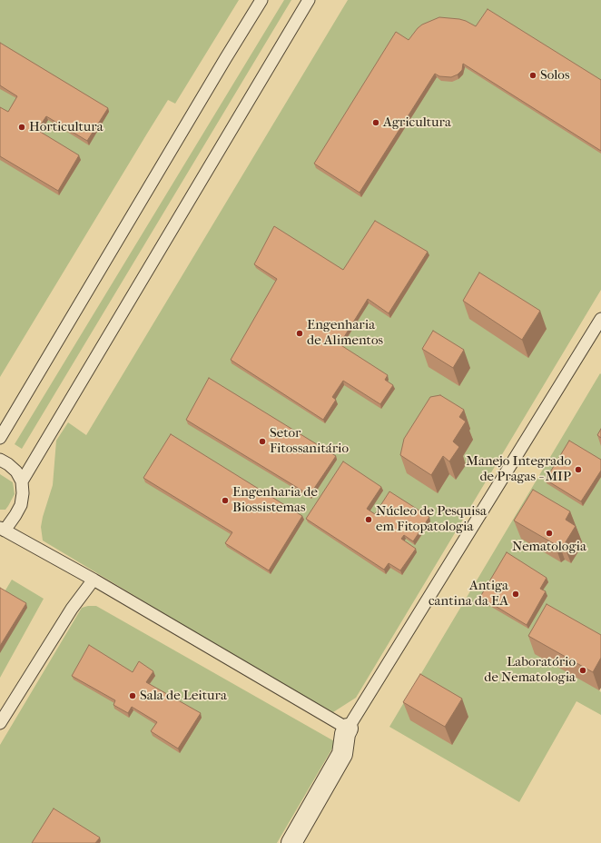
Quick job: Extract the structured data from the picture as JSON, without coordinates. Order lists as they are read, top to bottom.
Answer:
{
  "places": [
    "Solos",
    "Agricultura",
    "Horticultura",
    "Engenharia de Alimentos",
    "Setor Fitossanitário",
    "Manejo Integrado de Pragas - MIP",
    "Engenharia de Biossistemas",
    "Núcleo de Pesquisa em Fitopatologia",
    "Nematologia",
    "Antiga cantina da EA",
    "Laboratório de Nematologia",
    "Sala de Leitura"
  ]
}
